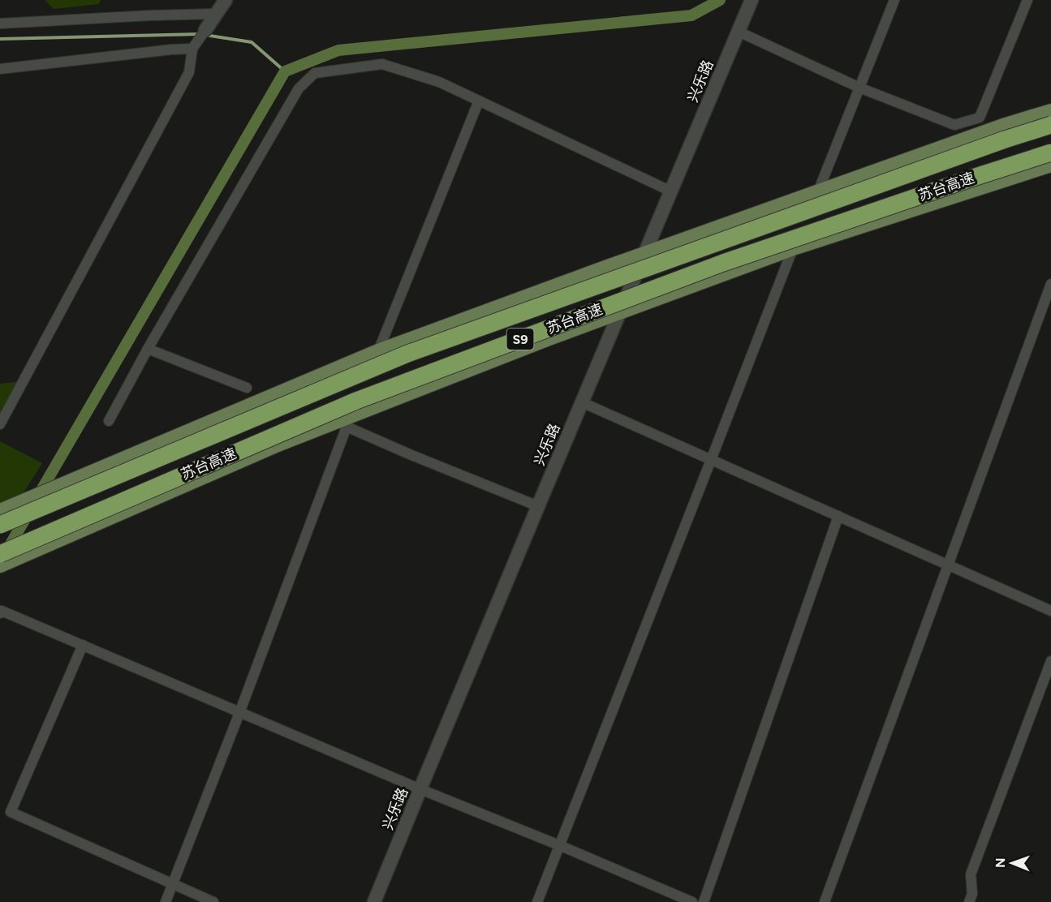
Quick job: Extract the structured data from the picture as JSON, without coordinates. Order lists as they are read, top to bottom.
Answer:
{
  "streets": {
    "highway": ["苏台高速", "S9"],
    "main road": ["兴乐路"]
  },
  "north": "left"
}
